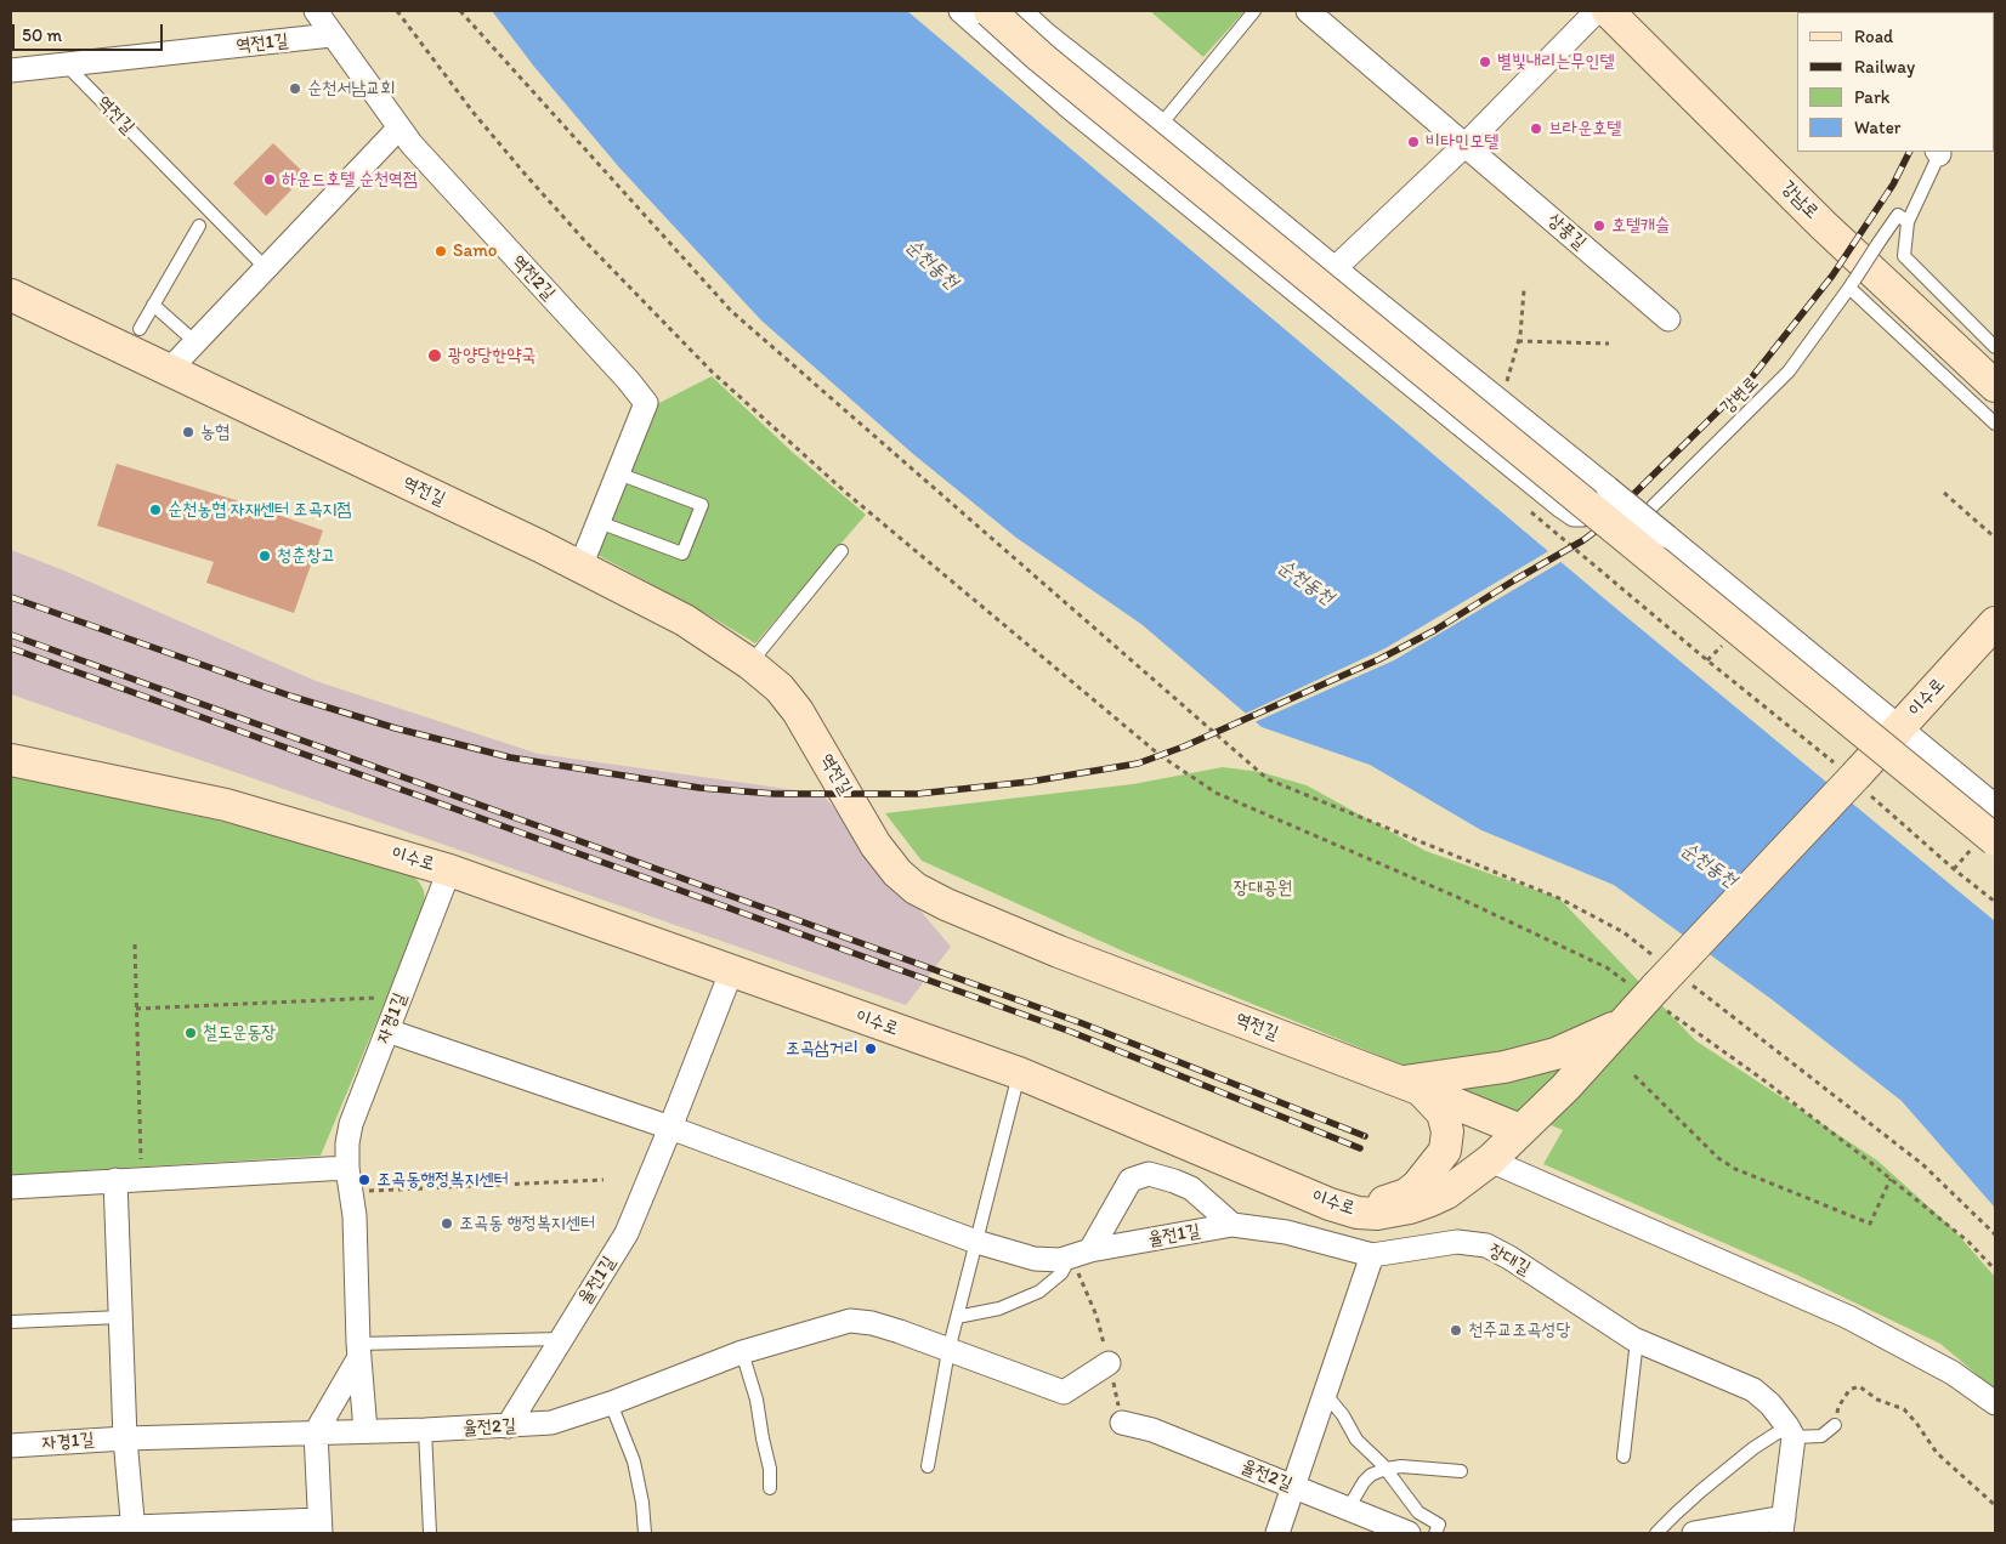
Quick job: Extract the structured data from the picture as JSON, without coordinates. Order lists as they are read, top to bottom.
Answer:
{
  "streets": {
    "main road": ["역전길", "강남로", "이수로"],
    "street": [
      "역전1길",
      "상풍길",
      "역전2길",
      "자경1길",
      "율전1길",
      "장대길",
      "율전2길"
    ],
    "lane": ["강변로"]
  },
  "crossings": [
    ["역전1길", "역전길"],
    ["역전1길", "역전2길"],
    ["역전길", "역전2길"],
    ["역전길", "이수로"],
    ["이수로", "자경1길"],
    ["자경1길", "율전1길"],
    ["자경1길", "율전2길"],
    ["율전1길", "장대길"],
    ["율전1길", "율전2길"]
  ],
  "water": ["순천동천"],
  "parks": ["장대공원"],
  "places": [
    "별빛내리는무인텔",
    "순천서남교회",
    "브라운호텔",
    "비타민모텔",
    "하운드호텔 순천역점",
    "호텔캐슬",
    "Samo",
    "광양당한약국",
    "농협",
    "순천농협 자재센터 조곡지점",
    "청춘창고",
    "철도운동장",
    "조곡삼거리",
    "조곡동행정복지센터",
    "조곡동 행정복지센터",
    "천주교조곡성당"
  ],
  "legend": [
    "Road",
    "Railway",
    "Park",
    "Water"
  ],
  "scale_bar": "50 m"
}
